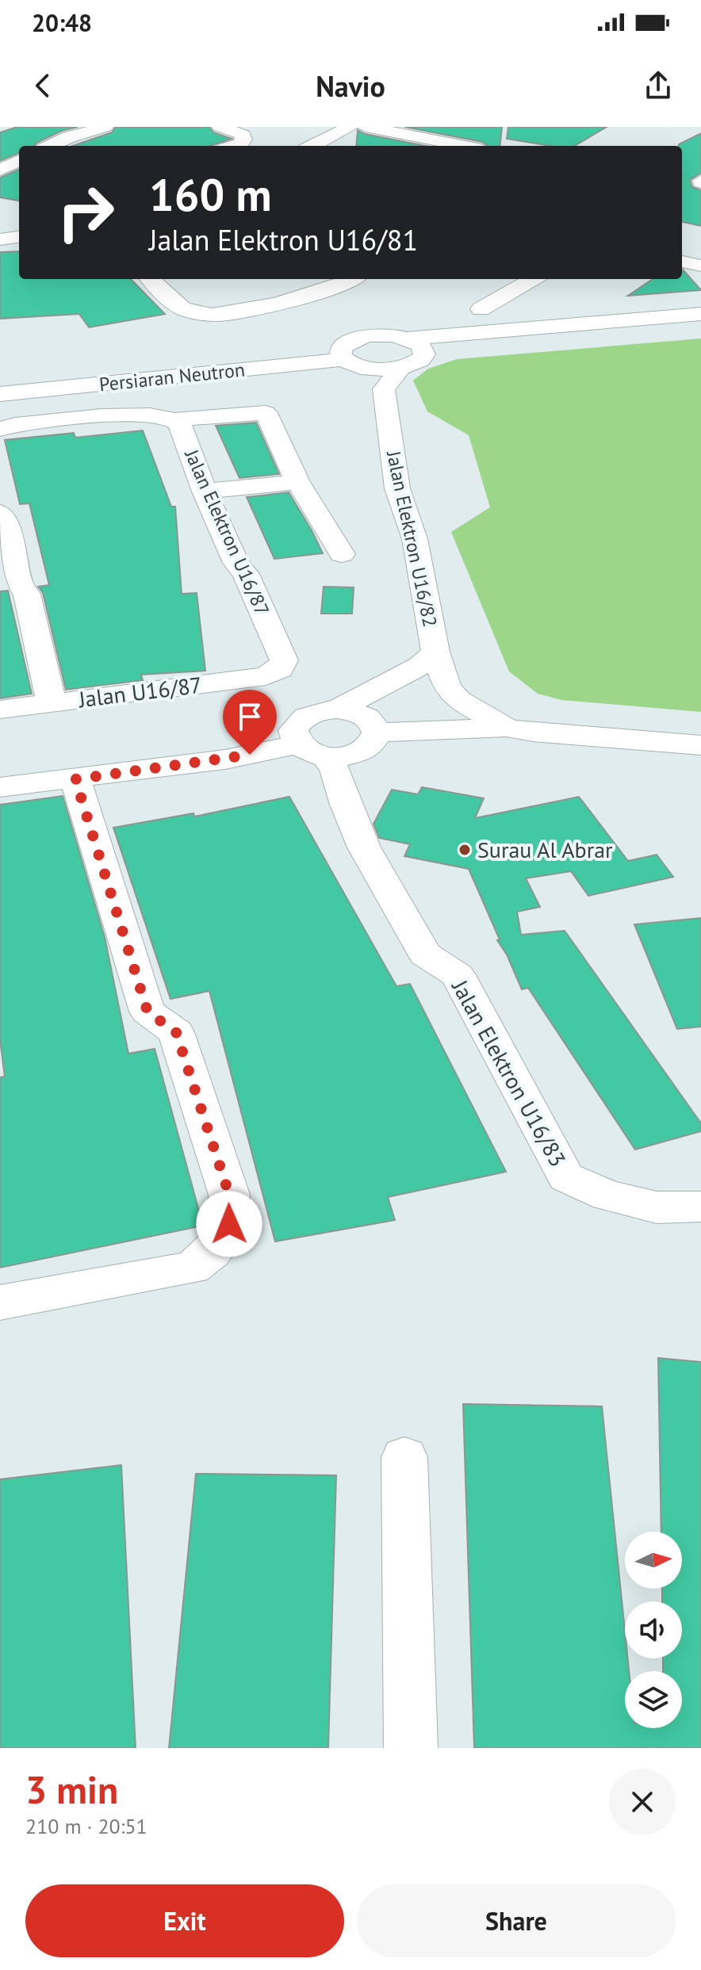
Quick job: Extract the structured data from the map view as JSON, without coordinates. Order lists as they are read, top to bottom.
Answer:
{
  "streets": {
    "street": [
      "Persiaran Neutron",
      "Jalan Elektron U16/87",
      "Jalan Elektron U16/82",
      "Jalan U16/87",
      "Jalan Elektron U16/83"
    ]
  },
  "crossings": [
    ["Jalan Elektron U16/87", "Jalan U16/87"]
  ],
  "places": ["Surau Al Abrar"],
  "north": "right",
  "page": {
    "status": "20:48",
    "header": "Navio",
    "turn": ["160 m", "Jalan Elektron U16/81"],
    "heading": ["3 min", "210 m · 20:51"],
    "buttons": ["Exit", "Share"]
  }
}
